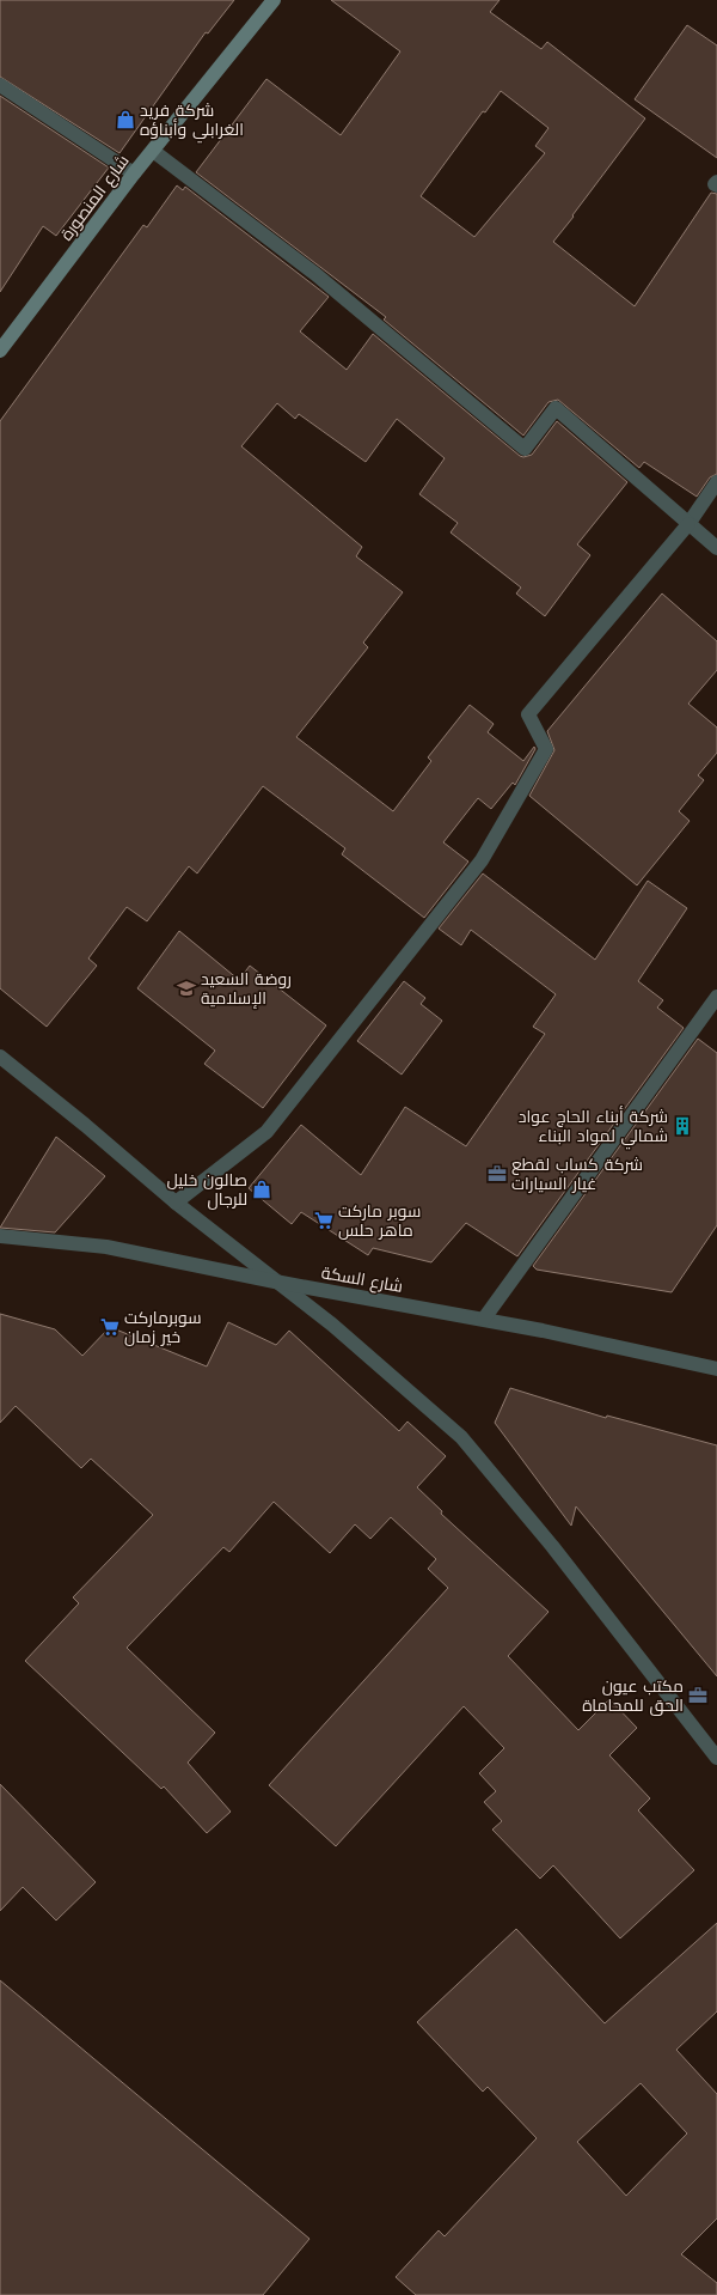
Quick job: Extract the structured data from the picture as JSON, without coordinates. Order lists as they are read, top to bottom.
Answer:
{
  "streets": {
    "main road": ["شارع المنصورة"],
    "street": ["شارع السكة"]
  },
  "places": {
    "shop": ["شركة فريد الغرابلي وأبناؤه", "صالون خليل للرجال"],
    "school or university": ["روضة السعيد الإسلامية"],
    "building": ["شركة أبناء الحاج عواد شمالي لمواد البناء"],
    "office": ["شركة كساب لقطع غيار السيارات", "مكتب عيون الحق للمحاماة"],
    "supermarket": ["سوبر ماركت ماهر حلس", "سوبرماركت خير زمان"]
  }
}
